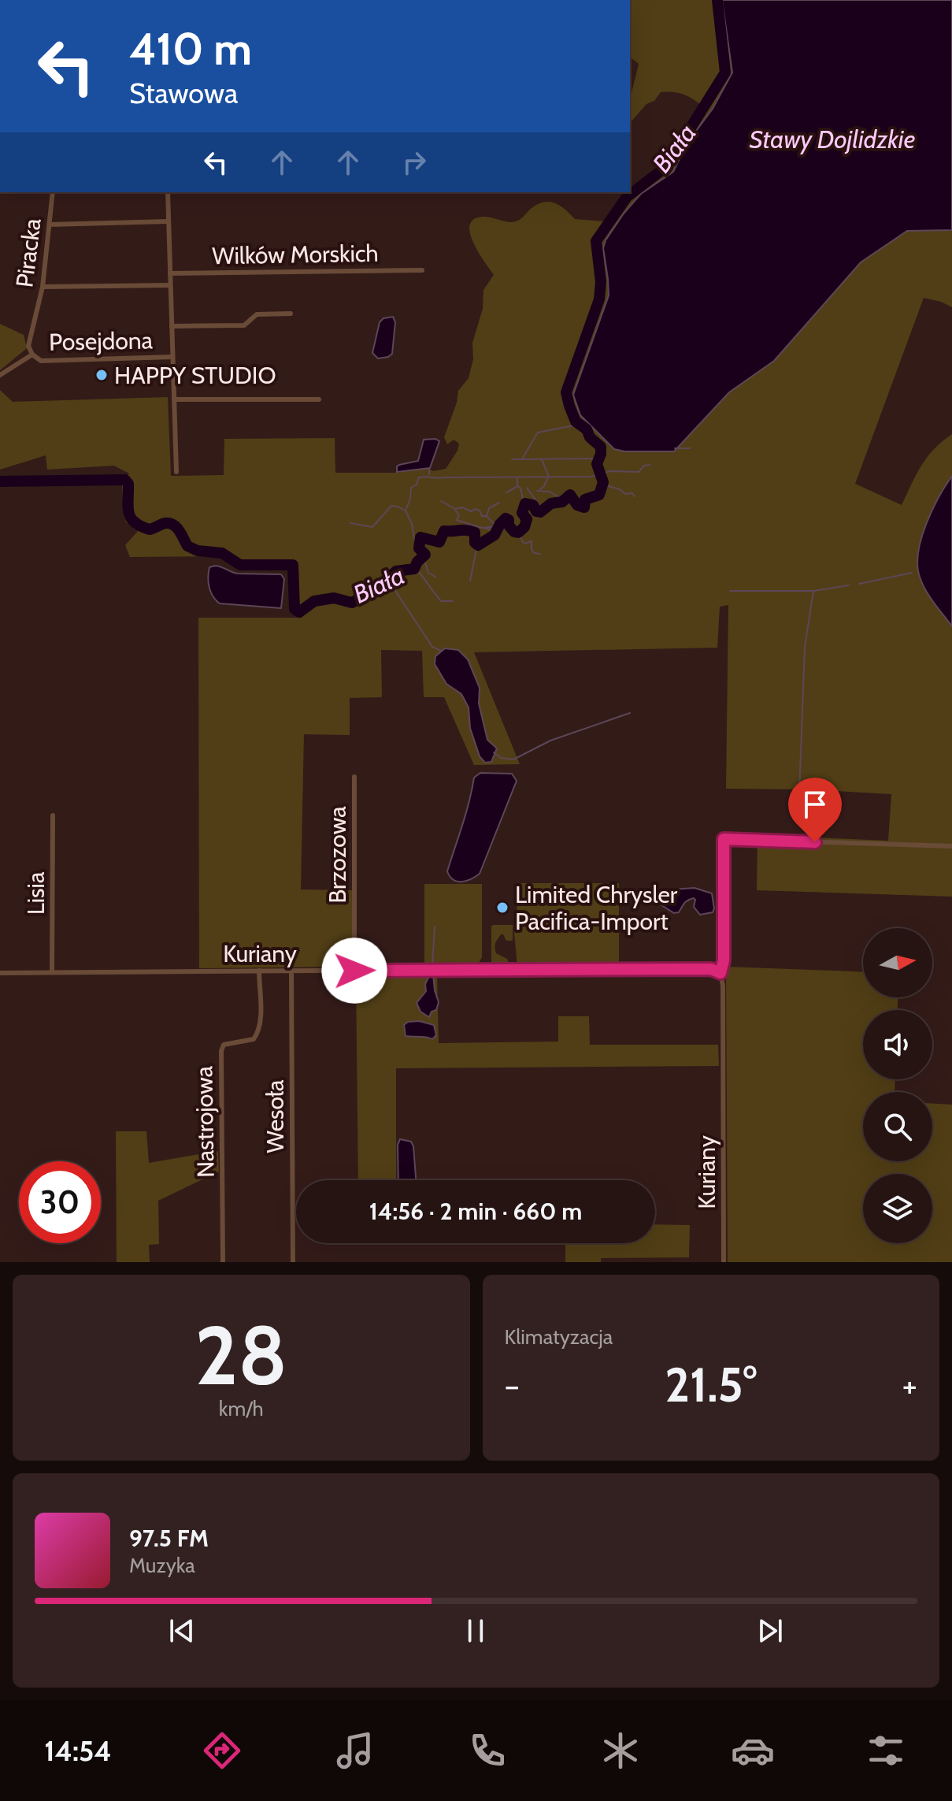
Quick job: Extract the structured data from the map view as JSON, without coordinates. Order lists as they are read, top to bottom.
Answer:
{
  "streets": {
    "street": [
      "Piracka",
      "Wilków Morskich",
      "Posejdona",
      "Brzozowa",
      "Lisia",
      "Kuriany",
      "Wesoła",
      "Nastrojowa"
    ]
  },
  "crossings": [
    ["Piracka", "Posejdona"],
    ["Brzozowa", "Kuriany"],
    ["Lisia", "Kuriany"],
    ["Kuriany", "Wesoła"],
    ["Kuriany", "Nastrojowa"]
  ],
  "water": ["Stawy Dojlidzkie", "Biała"],
  "places": ["HAPPY STUDIO", "Limited Chrysler Pacifica-Import"],
  "north": "right",
  "page": {
    "turn": ["410 m", "Stawowa"],
    "limit": "30",
    "trip": "14:56 · 2 min · 660 m",
    "tile": [
      ["28", "km/h"],
      "Klimatyzacja"
    ],
    "heat": ["−", "21.5°", "+"],
    "song": ["97.5 FM", "Muzyka"],
    "tabs": "14:54"
  }
}
